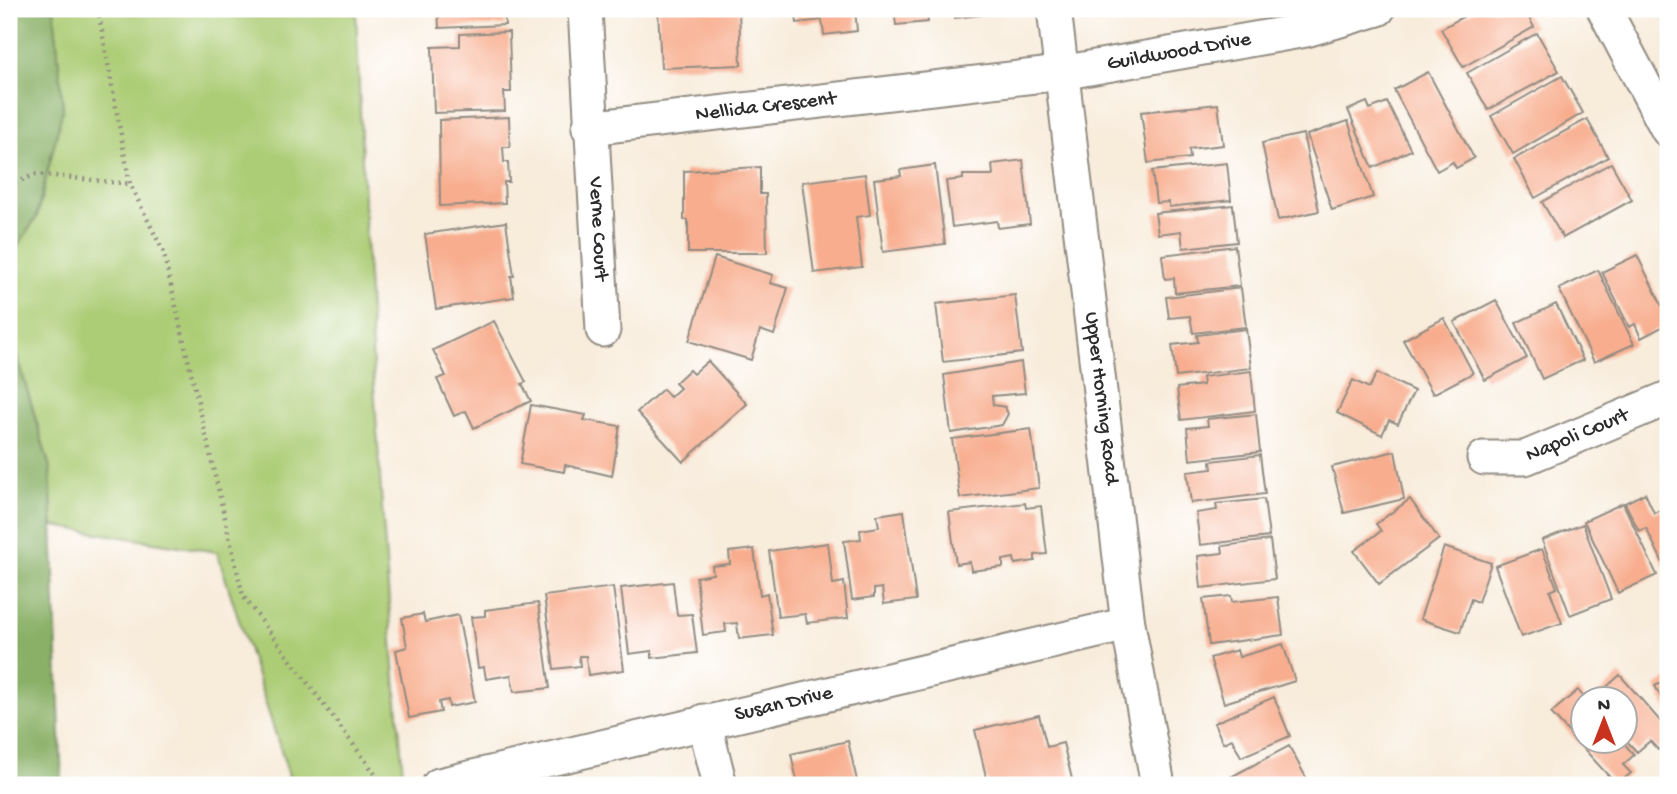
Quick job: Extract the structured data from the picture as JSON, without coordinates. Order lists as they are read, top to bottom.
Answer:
{
  "streets": {
    "street": [
      "Guildwood Drive",
      "Nellida Crescent",
      "Verne Court",
      "Upper Horning Road",
      "Napoli Court",
      "Susan Drive"
    ]
  },
  "crossings": [
    ["Guildwood Drive", "Nellida Crescent"],
    ["Guildwood Drive", "Upper Horning Road"],
    ["Nellida Crescent", "Verne Court"],
    ["Nellida Crescent", "Upper Horning Road"],
    ["Upper Horning Road", "Susan Drive"]
  ],
  "north": "top"
}
